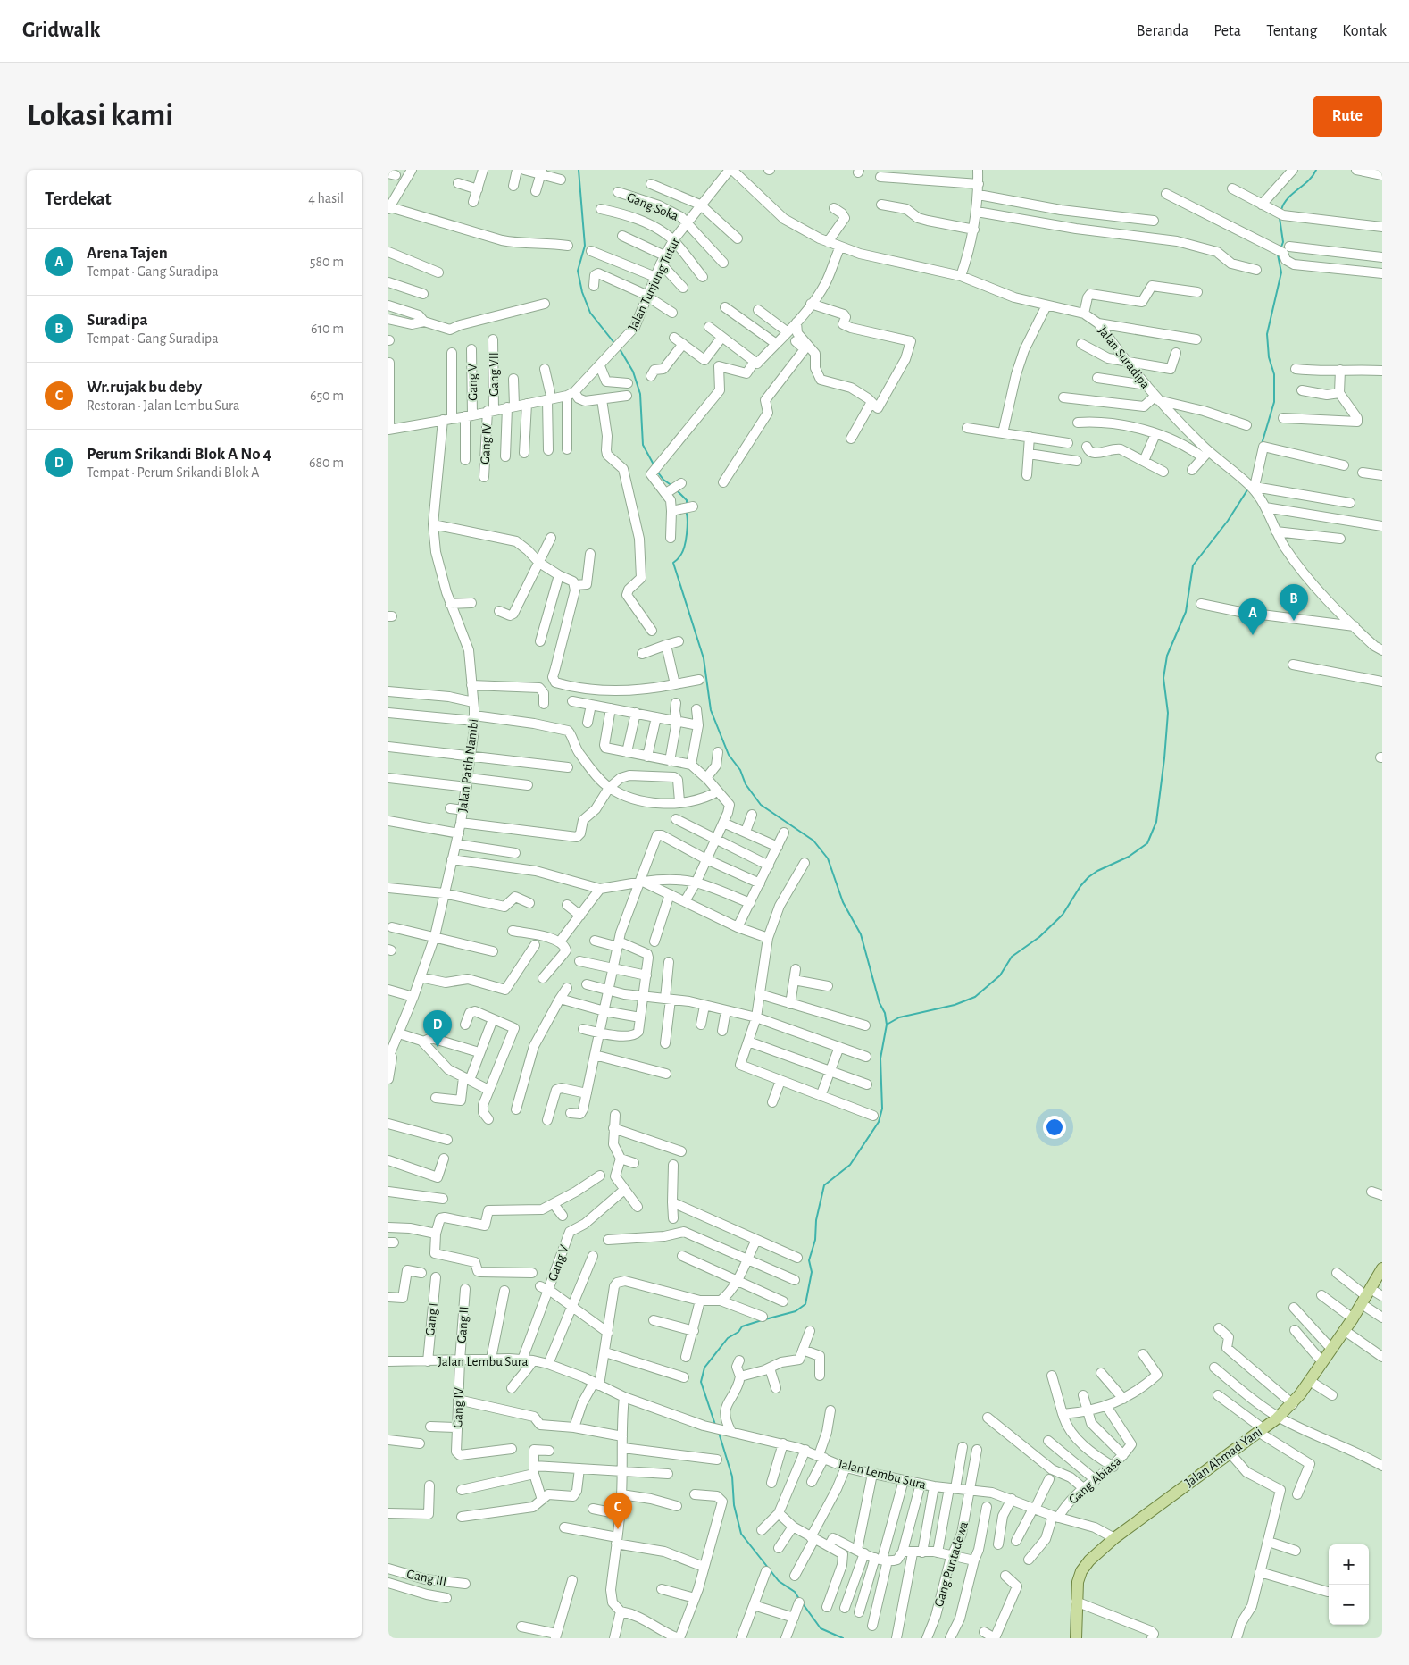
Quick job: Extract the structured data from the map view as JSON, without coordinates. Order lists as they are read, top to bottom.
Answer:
{
  "streets": {
    "main road": ["Jalan Ahmad Yani"],
    "street": [
      "Gang Soka",
      "Jalan Tunjung Tutur",
      "Jalan Suradipa",
      "Gang VII",
      "Gang V",
      "Gang IV",
      "Jalan Patih Nambi",
      "Gang I",
      "Gang II",
      "Jalan Lembu Sura",
      "Gang Abiasa",
      "Gang Puntadewa",
      "Gang III"
    ]
  },
  "crossings": [
    ["Gang Soka", "Jalan Tunjung Tutur"],
    ["Jalan Tunjung Tutur", "Jalan Suradipa"],
    ["Gang VII", "Gang IV"],
    ["Gang V", "Jalan Lembu Sura"],
    ["Gang IV", "Gang II"],
    ["Gang IV", "Jalan Lembu Sura"],
    ["Gang I", "Jalan Lembu Sura"],
    ["Gang II", "Jalan Lembu Sura"],
    ["Jalan Lembu Sura", "Jalan Ahmad Yani"],
    ["Jalan Lembu Sura", "Gang Abiasa"],
    ["Jalan Lembu Sura", "Gang Puntadewa"]
  ],
  "page": {
    "header": "Gridwalk",
    "nav": [
      "Beranda",
      "Peta",
      "Tentang",
      "Kontak"
    ],
    "buttons": "Rute",
    "title": "Lokasi kami",
    "heading": ["Terdekat", "4 hasil"],
    "list": [
      {
        "mark": "A",
        "name": "Arena Tajen",
        "note": "Tempat · Gang Suradipa",
        "value": "580 m"
      },
      {
        "mark": "B",
        "name": "Suradipa",
        "note": "Tempat · Gang Suradipa",
        "value": "610 m"
      },
      {
        "mark": "C",
        "name": "Wr.rujak bu deby",
        "note": "Restoran · Jalan Lembu Sura",
        "value": "650 m"
      },
      {
        "mark": "D",
        "name": "Perum Srikandi Blok A No 4",
        "note": "Tempat · Perum Srikandi Blok A",
        "value": "680 m"
      }
    ],
    "pins": [
      "B",
      "A",
      "D",
      "C"
    ],
    "map_buttons": ["+", "−"]
  }
}
